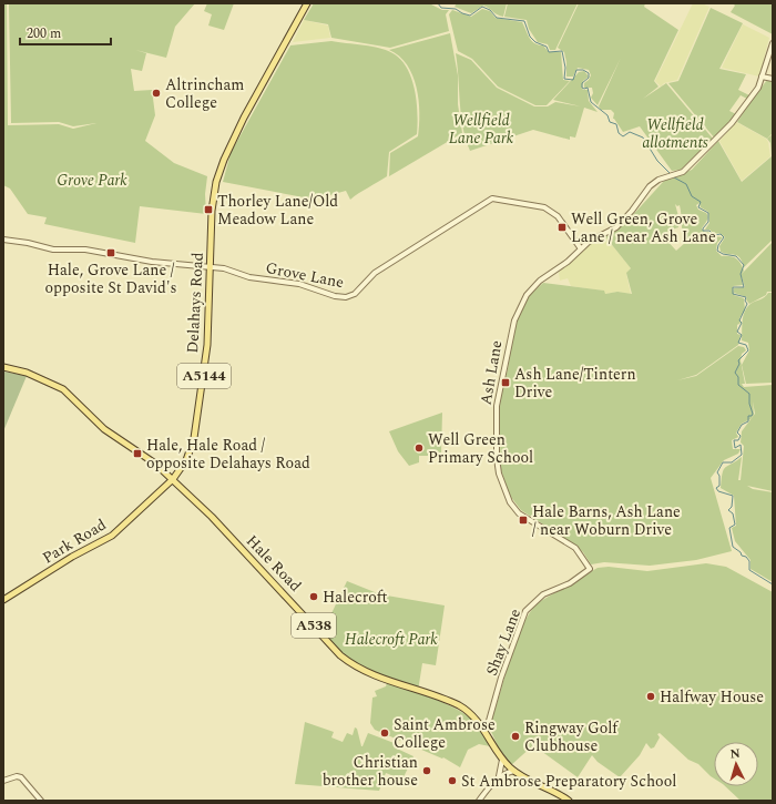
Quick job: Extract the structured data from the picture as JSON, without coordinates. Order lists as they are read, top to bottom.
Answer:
{
  "streets": {
    "main road": [
      "Delahays Road",
      "A5144",
      "Park Road",
      "Hale Road",
      "A538"
    ],
    "street": ["Grove Lane", "Ash Lane", "Shay Lane"]
  },
  "crossings": [
    ["Grove Lane", "Delahays Road"],
    ["Grove Lane", "Ash Lane"],
    ["Delahays Road", "Park Road"],
    ["Delahays Road", "Hale Road"],
    ["Ash Lane", "Shay Lane"],
    ["Park Road", "Hale Road"],
    ["Hale Road", "Shay Lane"]
  ],
  "parks": [
    "Wellfield Lane Park",
    "Wellfield allotments",
    "Grove Park",
    "Halecroft Park"
  ],
  "places": {
    "other": [
      "Altrincham College",
      "Well Green Primary School",
      "Halecroft",
      "Halfway House",
      "Saint Ambrose College",
      "Ringway Golf Clubhouse",
      "Christian brother house",
      "St Ambrose Preparatory School"
    ],
    "transit": [
      "Thorley Lane/Old Meadow Lane",
      "Well Green, Grove Lane / near Ash Lane",
      "Hale, Grove Lane / opposite St David's",
      "Ash Lane/Tintern Drive",
      "Hale, Hale Road / opposite Delahays Road",
      "Hale Barns, Ash Lane / near Woburn Drive"
    ]
  },
  "scale_bar": "200 m",
  "north": "top"
}
